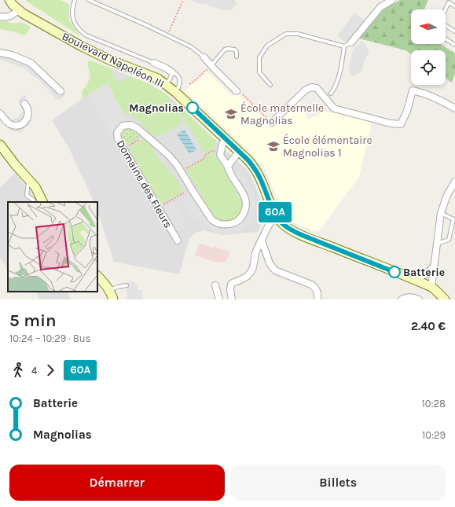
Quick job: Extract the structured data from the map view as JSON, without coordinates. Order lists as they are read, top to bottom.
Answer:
{
  "streets": {
    "main road": ["Boulevard Napoléon III"],
    "street": ["Domaine des Fleurs"]
  },
  "places": {
    "other": ["Magnolias", "Batterie"],
    "school or university": ["École maternelle Magnolias", "École élémentaire Magnolias 1"]
  },
  "lines": ["bus line 60A"],
  "north": "left",
  "page": {
    "on_map": "60A",
    "heading": ["5 min", "10:24 – 10:29 · Bus", "2.40 €"],
    "legs": ["4", "60A"],
    "list": [
      {
        "name": "Batterie",
        "value": "10:28"
      },
      {
        "name": "Magnolias",
        "value": "10:29"
      }
    ],
    "buttons": ["Démarrer", "Billets"]
  }
}
